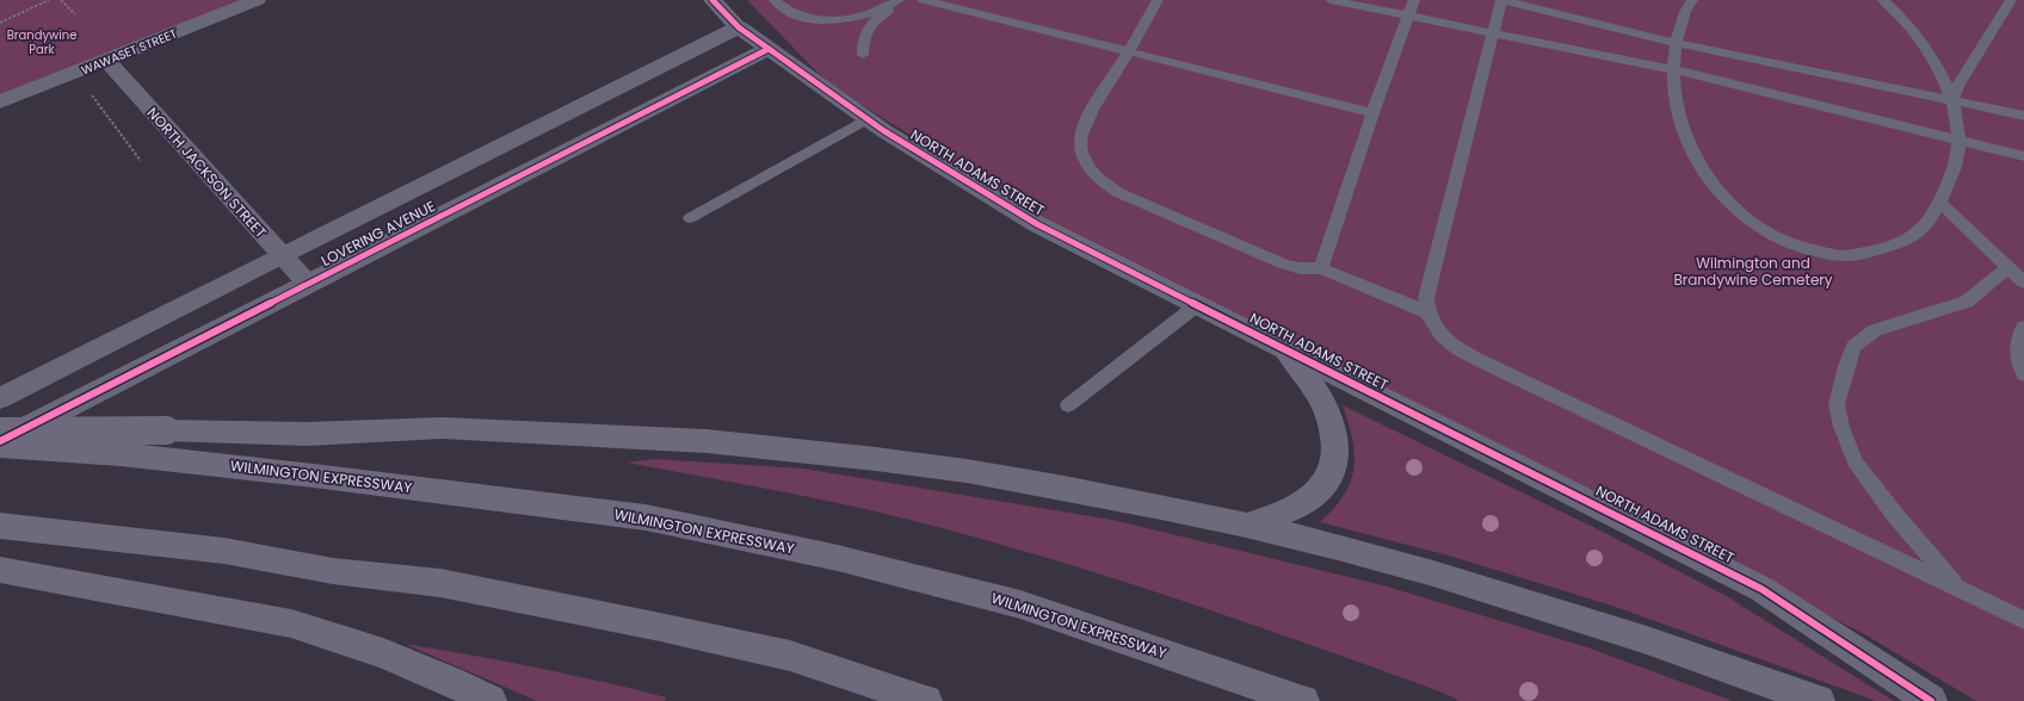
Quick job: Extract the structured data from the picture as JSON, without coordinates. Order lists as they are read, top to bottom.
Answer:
{
  "streets": {
    "highway": ["WILMINGTON EXPRESSWAY"],
    "street": [
      "WAWASET STREET",
      "NORTH JACKSON STREET",
      "NORTH ADAMS STREET",
      "LOVERING AVENUE"
    ]
  },
  "crossings": [
    ["WAWASET STREET", "NORTH JACKSON STREET"],
    ["NORTH JACKSON STREET", "LOVERING AVENUE"],
    ["NORTH ADAMS STREET", "LOVERING AVENUE"]
  ],
  "parks": ["Brandywine Park", "Wilmington and Brandywine Cemetery"]
}
